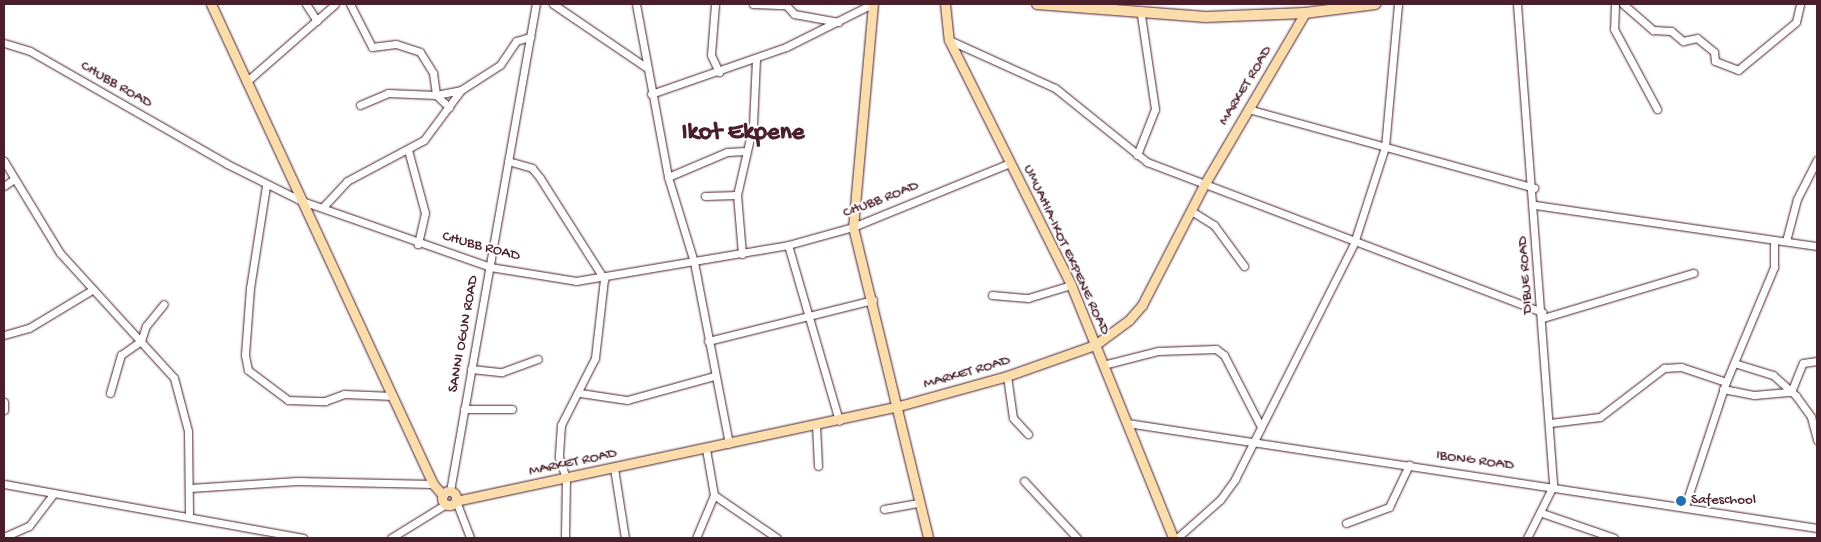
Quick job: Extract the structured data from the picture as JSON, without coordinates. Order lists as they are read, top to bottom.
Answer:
{
  "streets": {
    "main road": ["MARKET ROAD", "UMUAHIA-IKOT EKPENE ROAD"],
    "street": [
      "CHUBB ROAD",
      "DIBUE ROAD",
      "SANNI OGUN ROAD",
      "IBONG ROAD"
    ]
  },
  "crossings": [
    ["CHUBB ROAD", "UMUAHIA-IKOT EKPENE ROAD"],
    ["CHUBB ROAD", "SANNI OGUN ROAD"],
    ["MARKET ROAD", "UMUAHIA-IKOT EKPENE ROAD"],
    ["UMUAHIA-IKOT EKPENE ROAD", "IBONG ROAD"],
    ["DIBUE ROAD", "IBONG ROAD"]
  ],
  "districts": ["Ikot Ekpene"],
  "places": ["Safeschool"]
}
